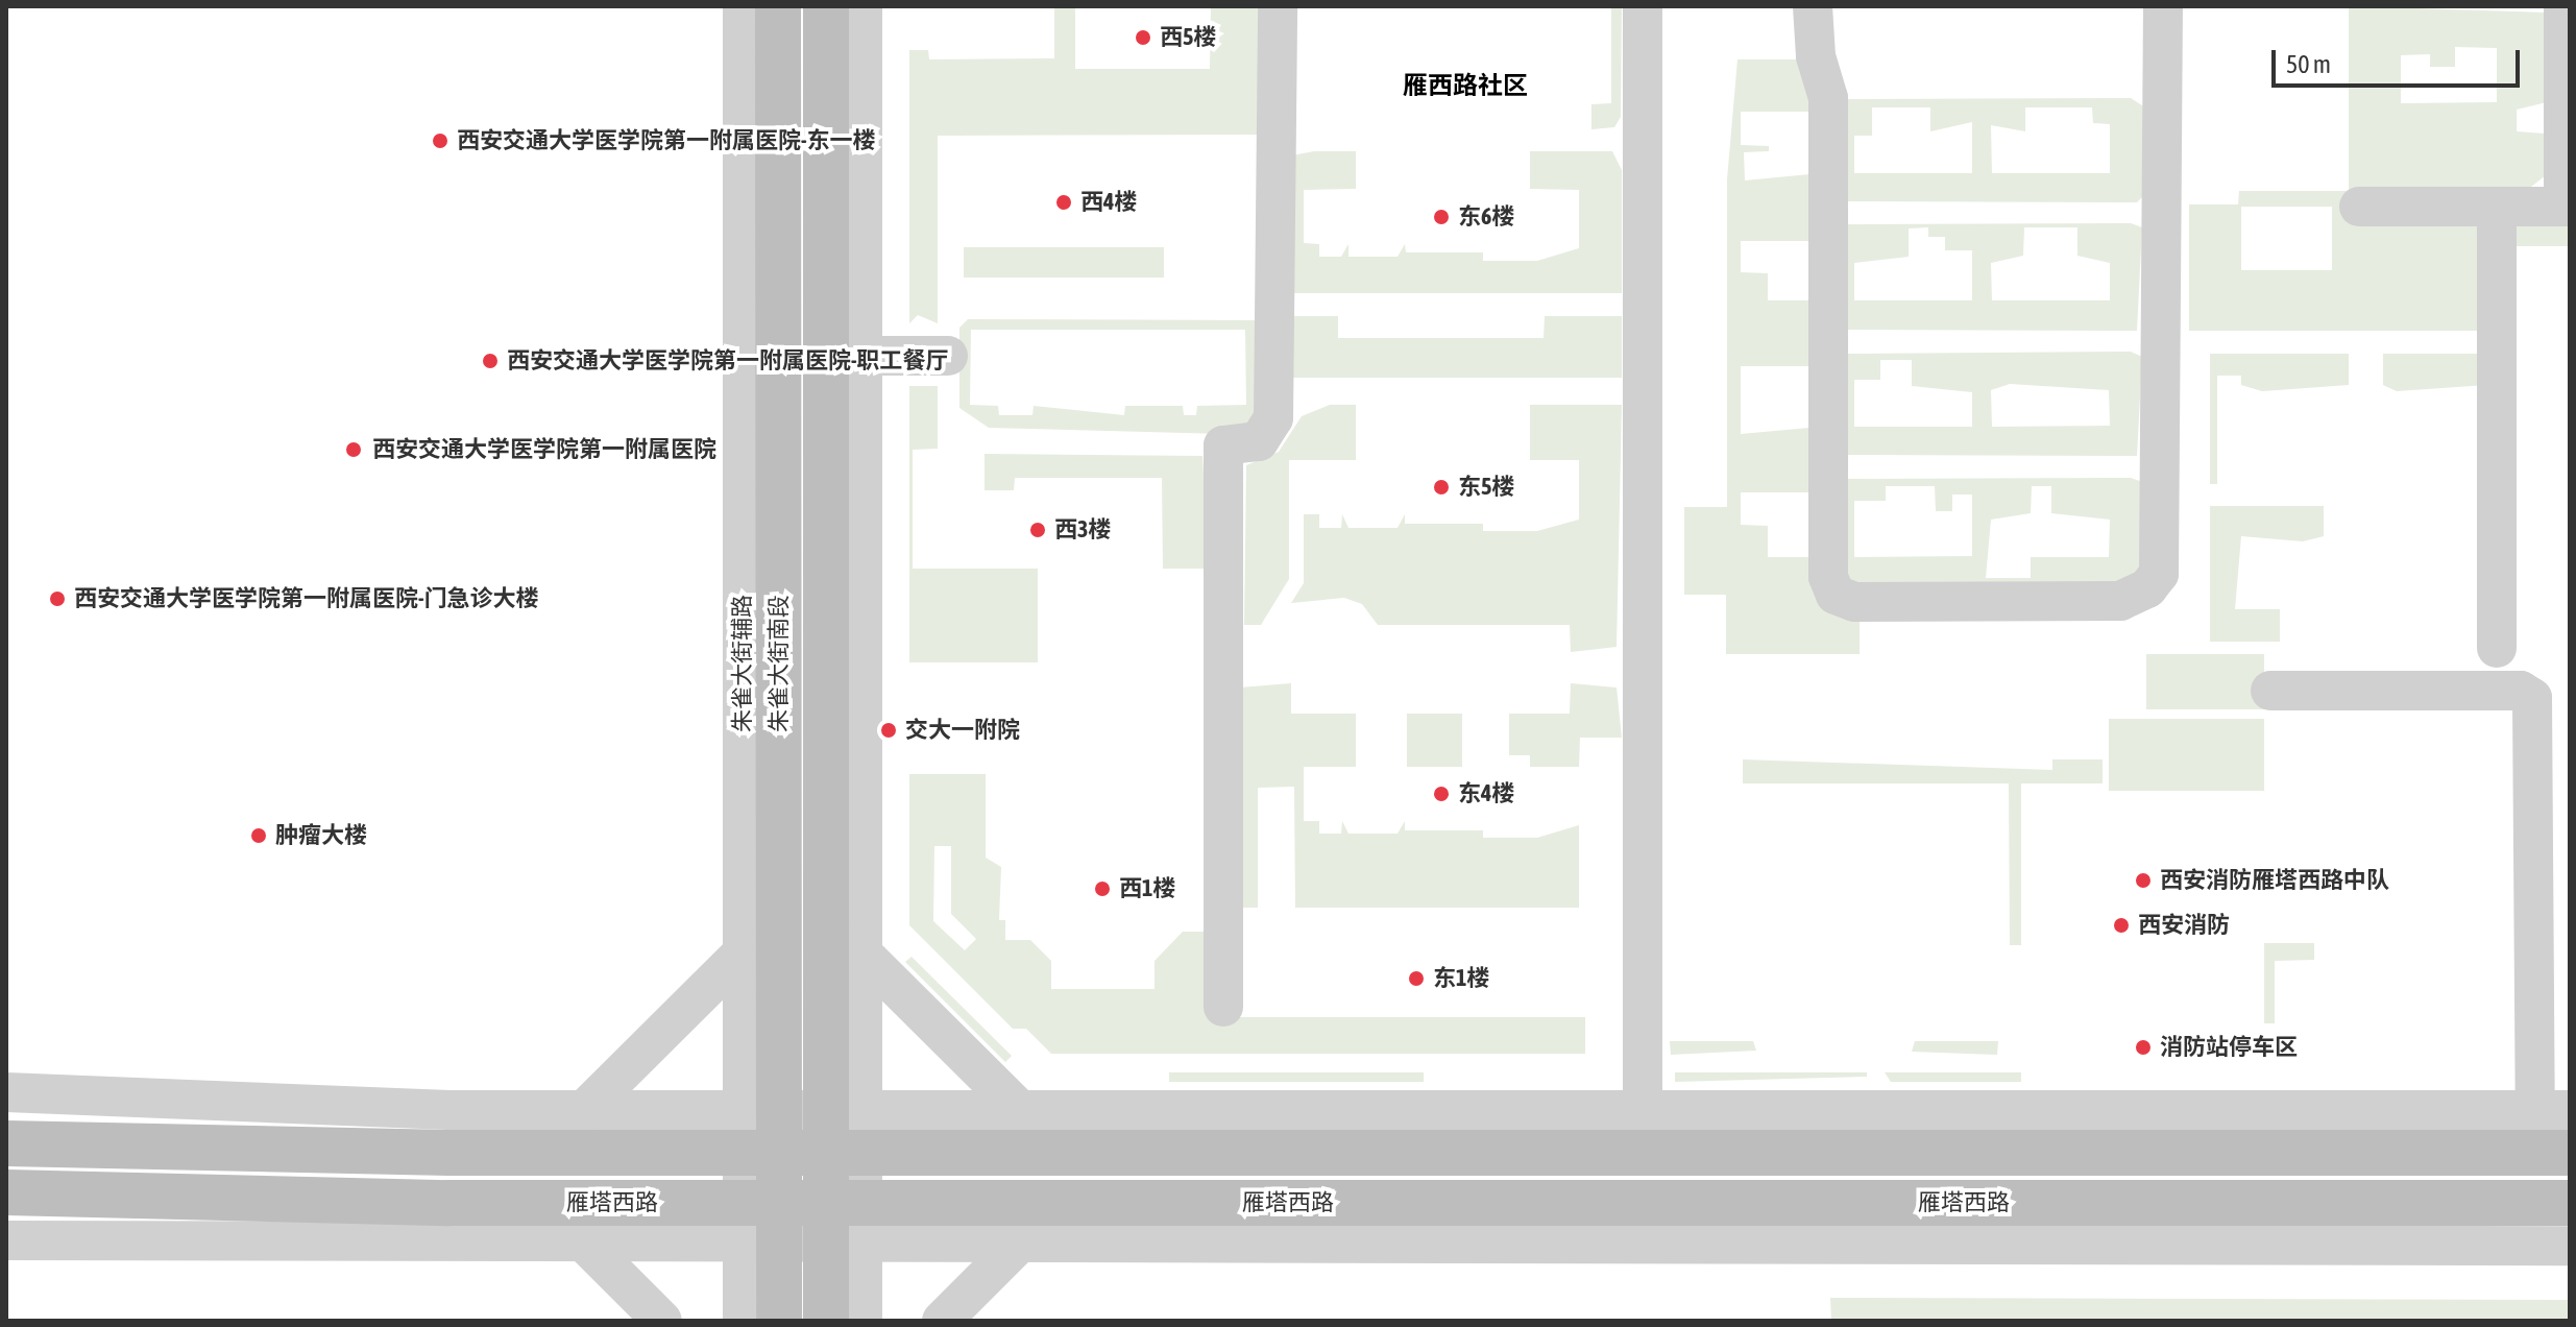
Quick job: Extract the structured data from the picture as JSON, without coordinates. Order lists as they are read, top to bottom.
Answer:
{
  "streets": {
    "main road": ["朱雀大街南段", "雁塔西路"],
    "street": ["朱雀大街辅路"]
  },
  "crossings": [
    ["朱雀大街辅路", "朱雀大街南段"],
    ["朱雀大街南段", "雁塔西路"]
  ],
  "districts": ["雁西路社区"],
  "places": [
    "西5楼",
    "西安交通大学医学院第一附属医院-东一楼",
    "西4楼",
    "东6楼",
    "西安交通大学医学院第一附属医院-职工餐厅",
    "西安交通大学医学院第一附属医院",
    "东5楼",
    "西3楼",
    "西安交通大学医学院第一附属医院-门急诊大楼",
    "交大一附院",
    "东4楼",
    "肿瘤大楼",
    "西安消防雁塔西路中队",
    "西1楼",
    "西安消防",
    "东1楼",
    "消防站停车区"
  ],
  "scale_bar": "50 m"
}
